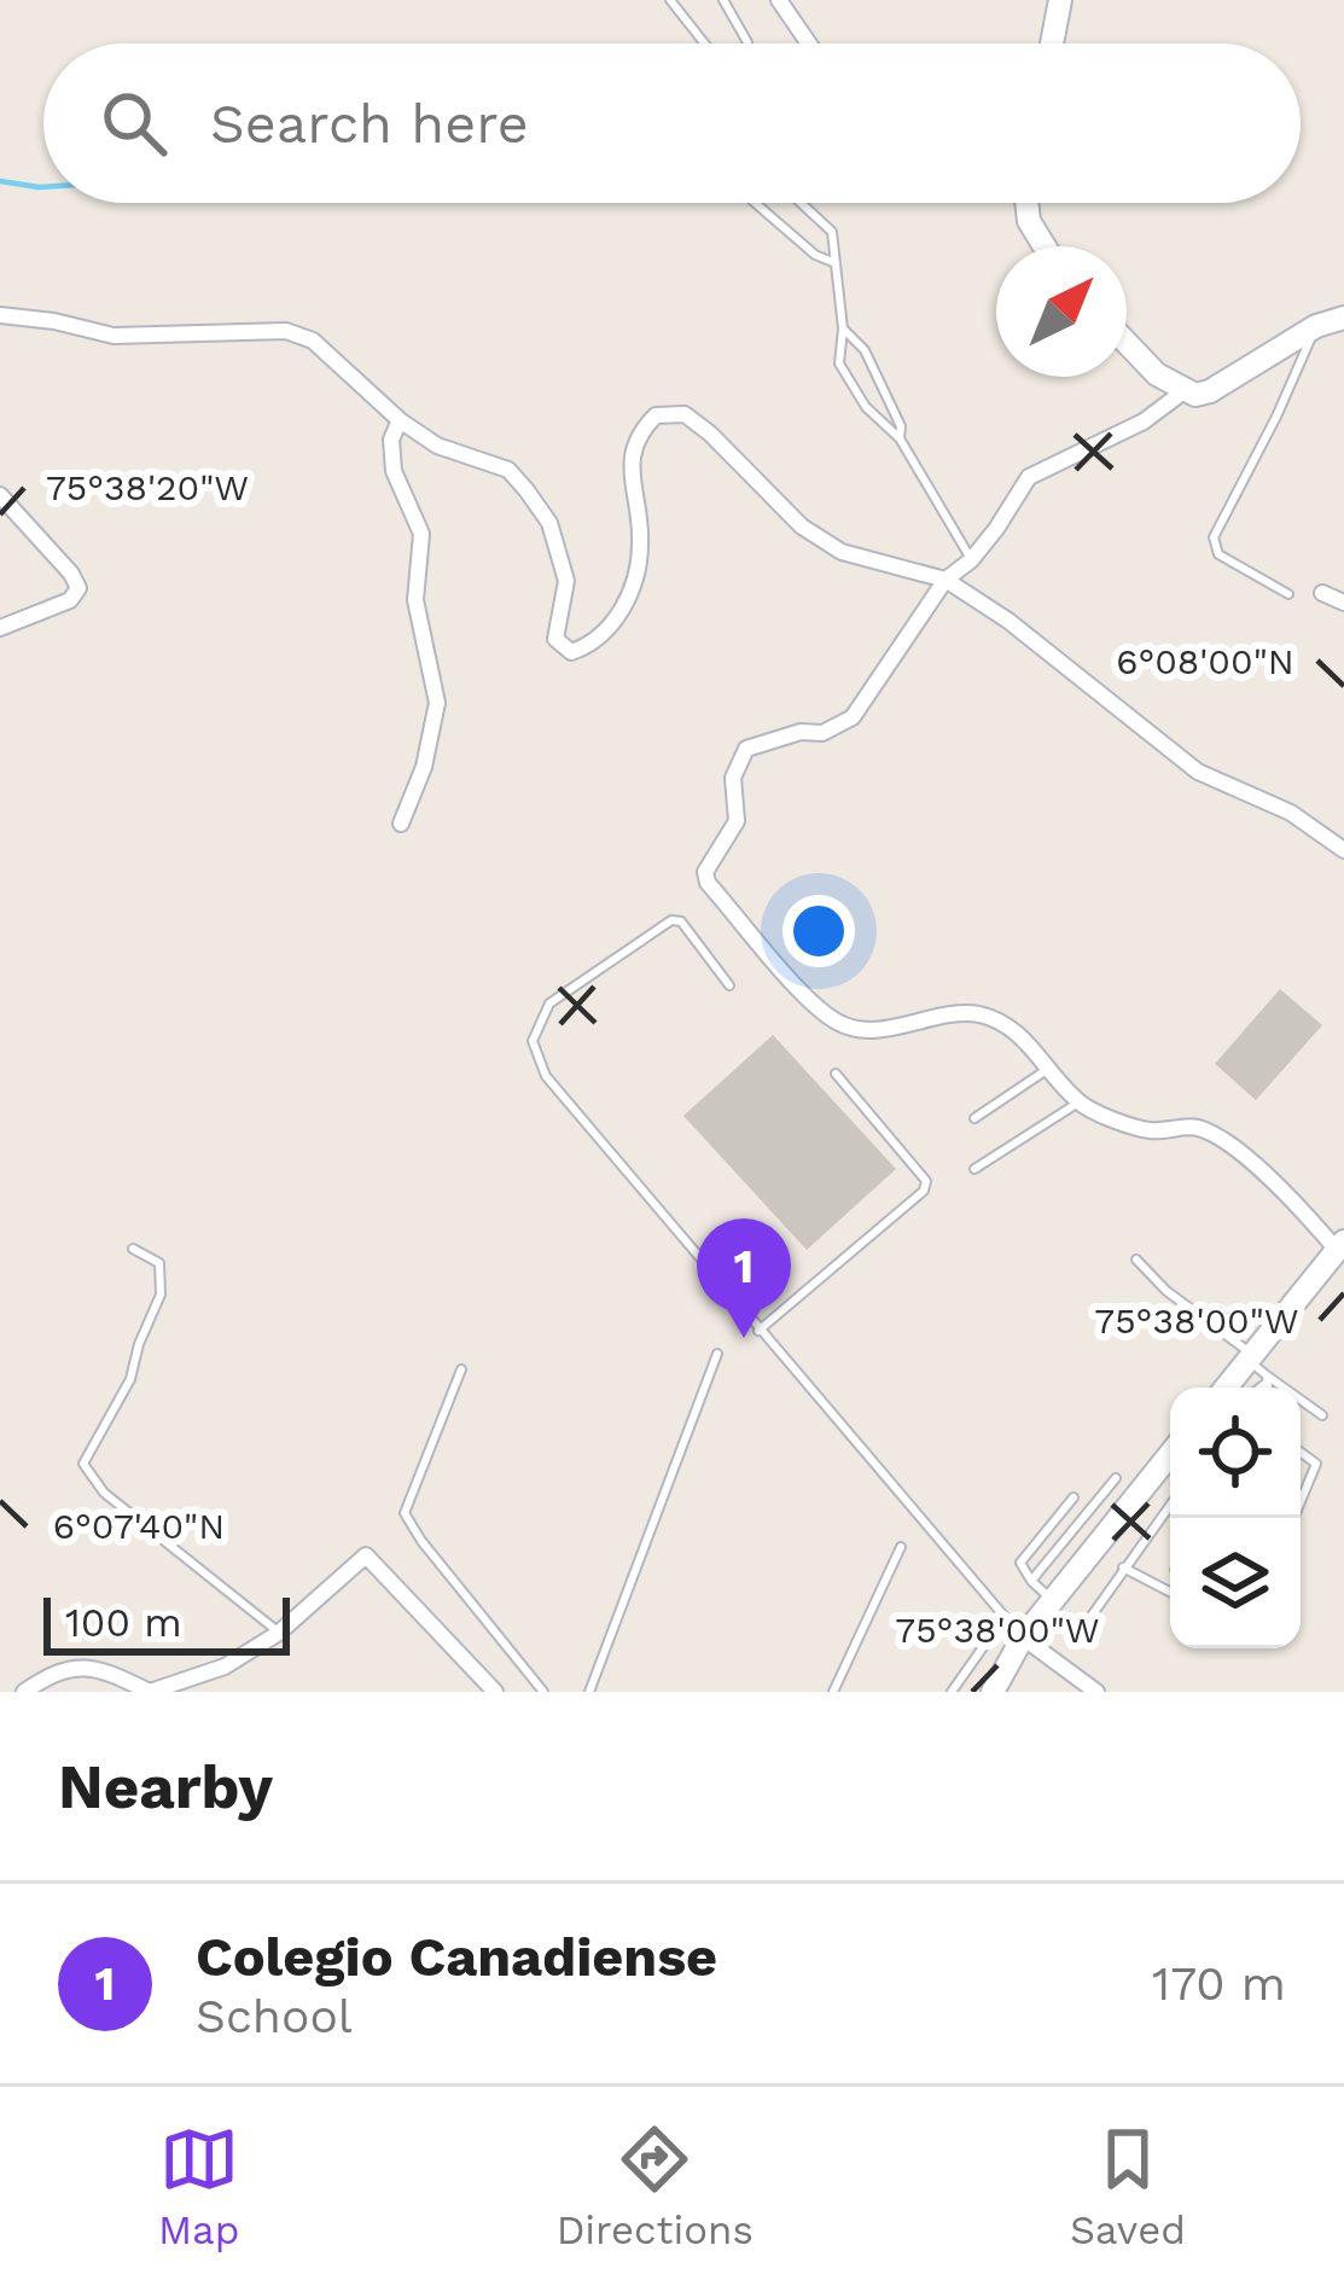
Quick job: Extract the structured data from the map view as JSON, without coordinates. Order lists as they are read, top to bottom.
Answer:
{
  "scale_bar": "100 m",
  "north": "top right",
  "page": {
    "search": "Search here",
    "pins": "1",
    "scale": "100 m",
    "heading": "Nearby",
    "list": [
      {
        "mark": "1",
        "name": "Colegio Canadiense",
        "note": "School",
        "value": "170 m"
      }
    ],
    "nav": ["Map", "Directions", "Saved"]
  },
  "coordinates": [
    "75°38'20\"W",
    "6°08'00\"N",
    "75°38'00\"W",
    "6°07'40\"N"
  ]
}
